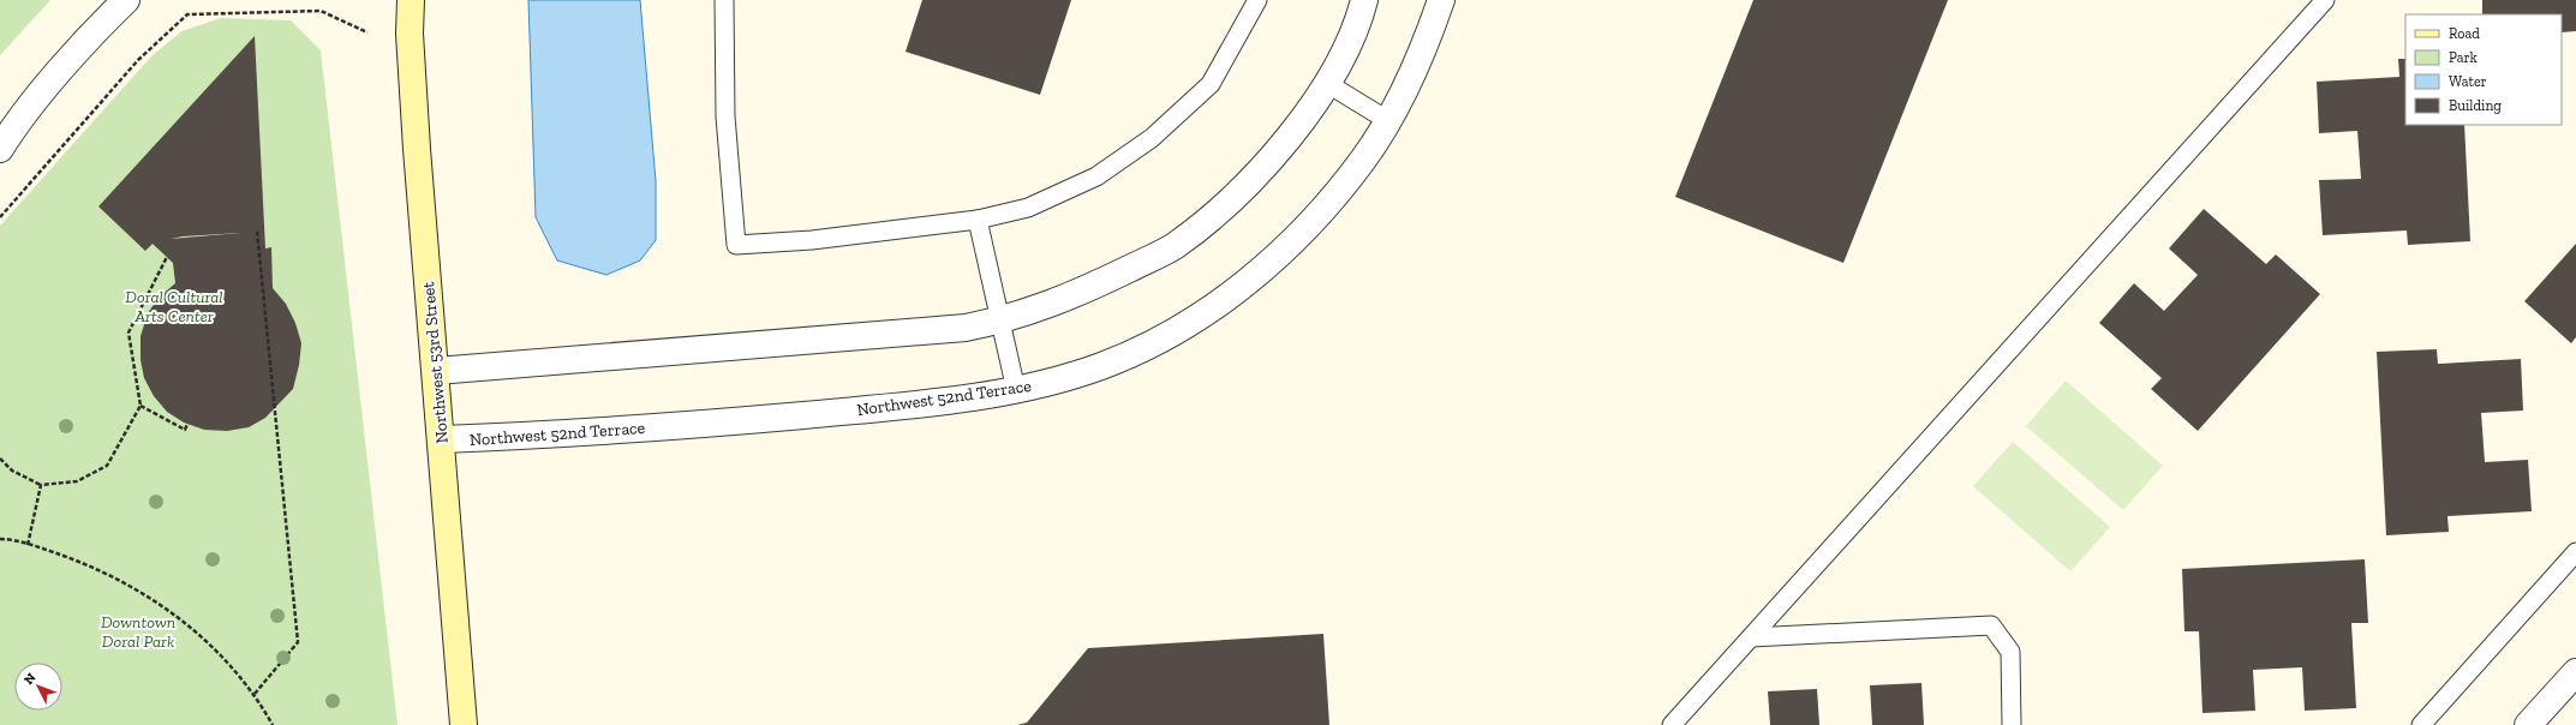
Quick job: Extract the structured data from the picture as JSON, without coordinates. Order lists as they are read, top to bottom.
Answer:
{
  "streets": {
    "street": ["Northwest 53rd Street", "Northwest 52nd Terrace"]
  },
  "crossings": [
    ["Northwest 53rd Street", "Northwest 52nd Terrace"]
  ],
  "parks": ["Doral Cultural Arts Center", "Downtown Doral Park"],
  "legend": [
    "Road",
    "Park",
    "Water",
    "Building"
  ],
  "north": "top left"
}
